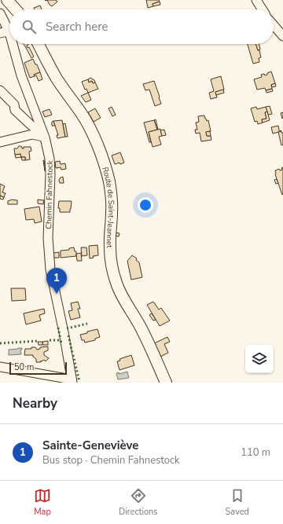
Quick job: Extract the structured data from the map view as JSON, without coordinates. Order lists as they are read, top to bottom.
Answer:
{
  "streets": {
    "main road": ["Route de Saint-Jeannet"],
    "street": ["Chemin Fahnestock"]
  },
  "scale_bar": "50 m",
  "page": {
    "search": "Search here",
    "pins": "1",
    "scale": "50 m",
    "heading": "Nearby",
    "list": [
      {
        "mark": "1",
        "name": "Sainte-Geneviève",
        "note": "Bus stop · Chemin Fahnestock",
        "value": "110 m"
      }
    ],
    "nav": ["Map", "Directions", "Saved"]
  }
}
